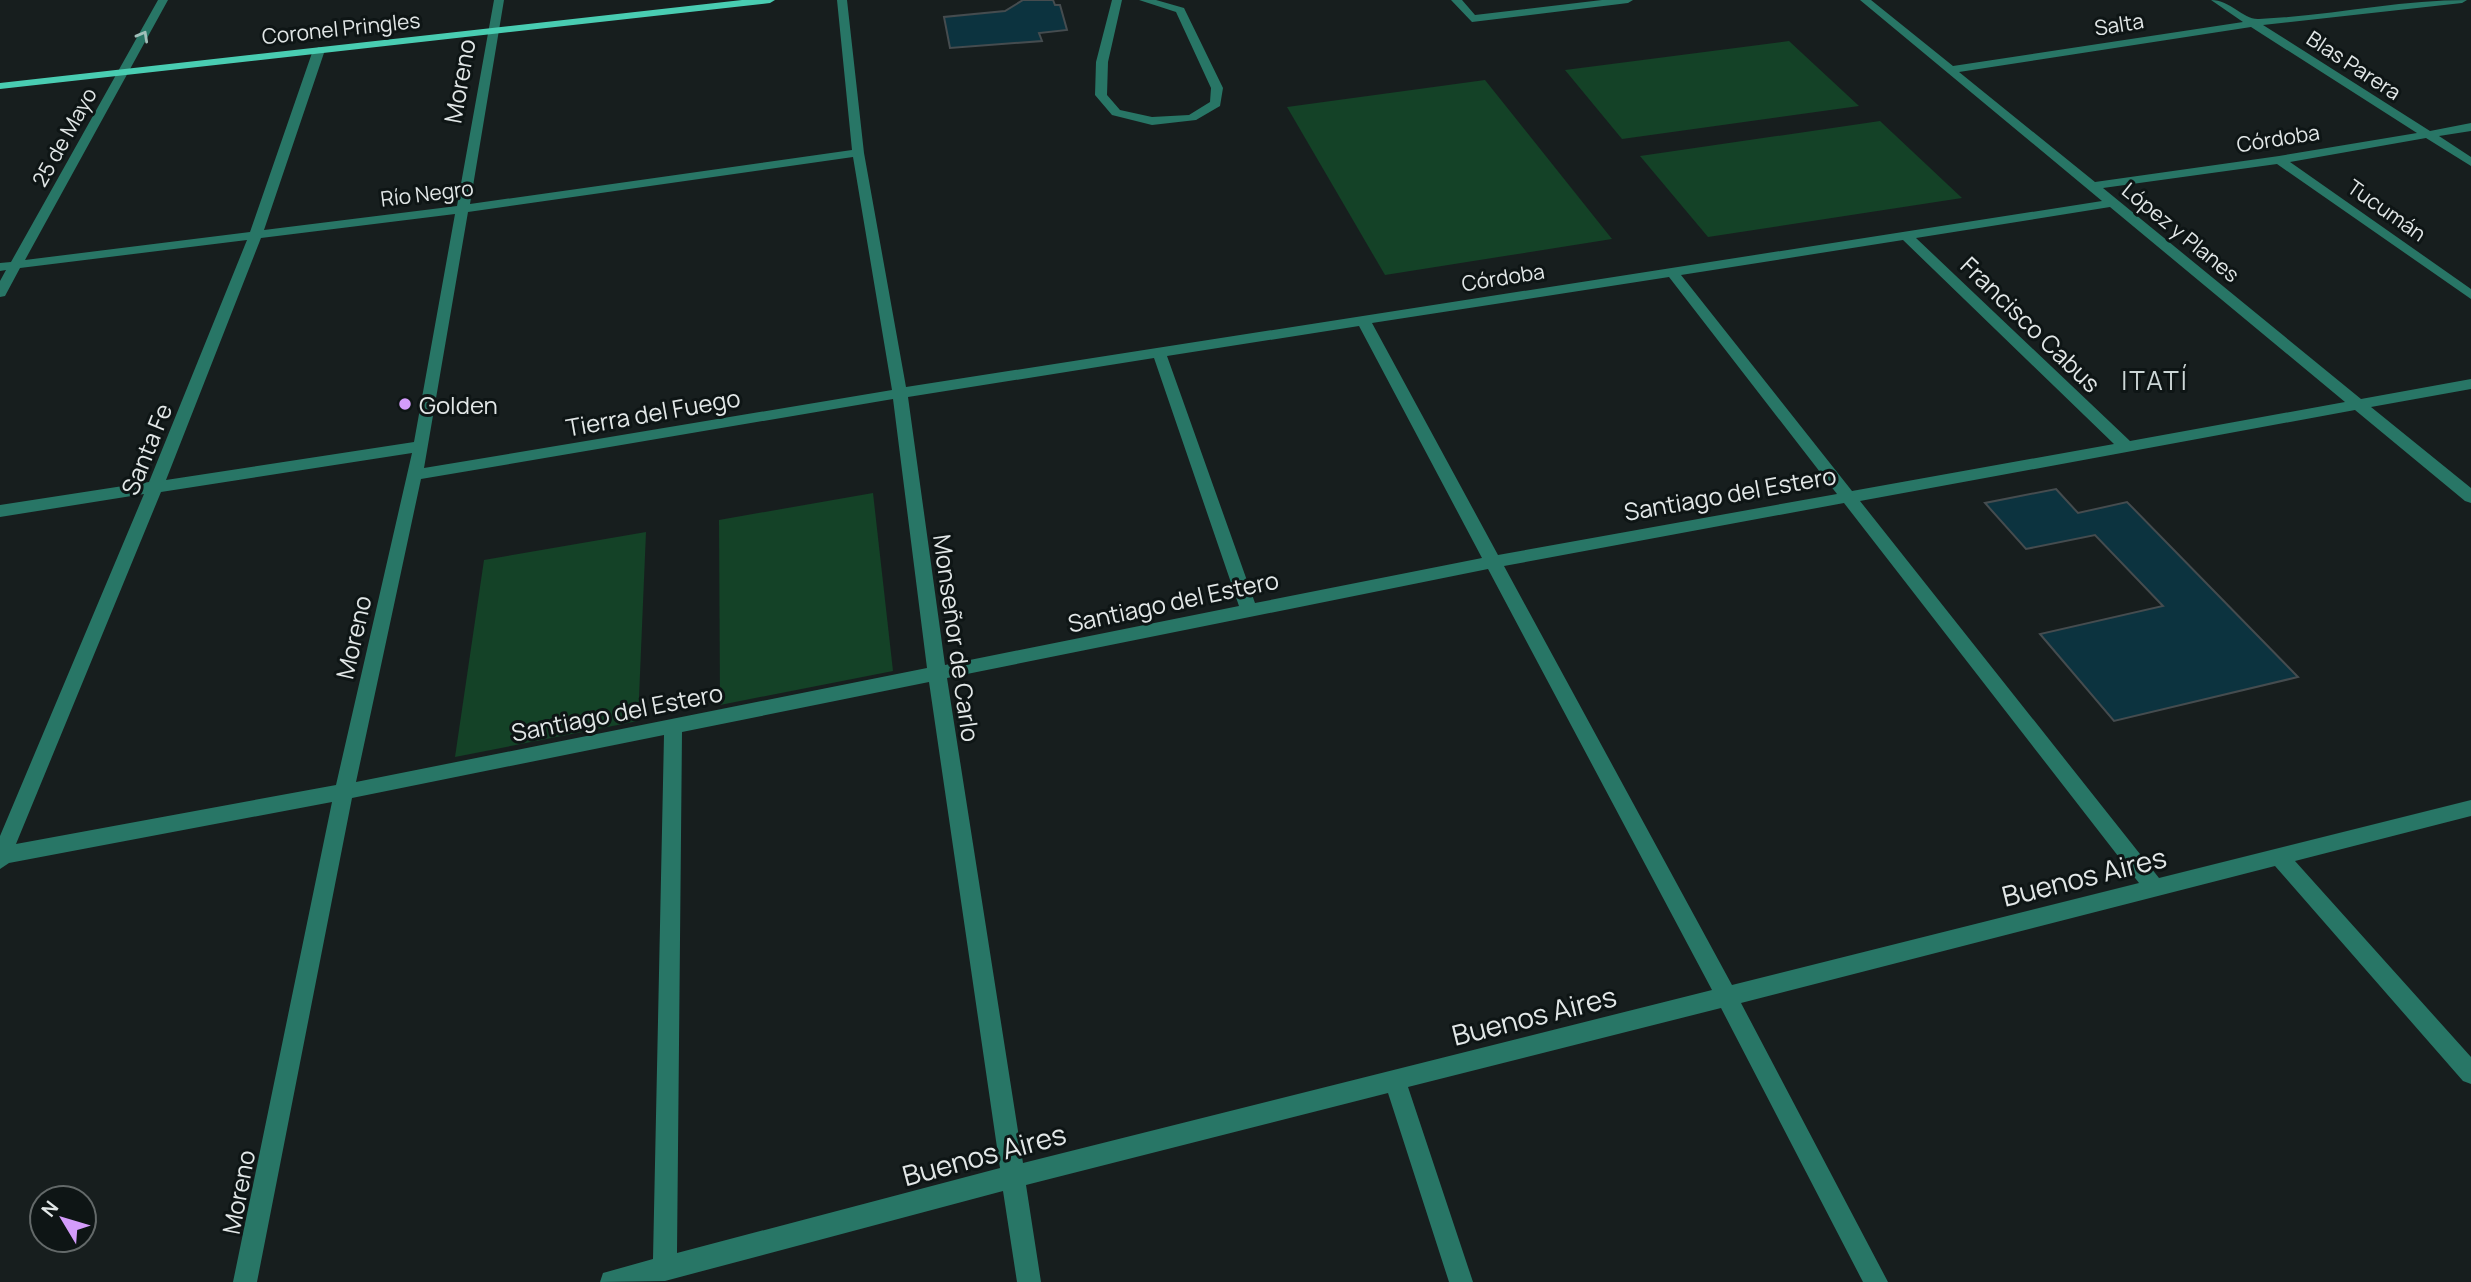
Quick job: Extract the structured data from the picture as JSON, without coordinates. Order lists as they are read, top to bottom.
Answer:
{
  "streets": {
    "main road": ["Coronel Pringles"],
    "street": [
      "Salta",
      "Blas Parera",
      "Moreno",
      "25 de Mayo",
      "Córdoba",
      "Río Negro",
      "Tucumán",
      "López y Planes",
      "Francisco Cabus",
      "Tierra del Fuego",
      "Santa Fe",
      "Santiago del Estero",
      "Monseñor de Carlo",
      "Buenos Aires"
    ]
  },
  "crossings": [
    ["Salta", "Blas Parera"],
    ["Salta", "López y Planes"],
    ["Coronel Pringles", "Moreno"],
    ["Coronel Pringles", "25 de Mayo"],
    ["Coronel Pringles", "Santa Fe"],
    ["Blas Parera", "Córdoba"],
    ["Moreno", "Río Negro"],
    ["Moreno", "Tierra del Fuego"],
    ["Moreno", "Santiago del Estero"],
    ["25 de Mayo", "Río Negro"],
    ["Córdoba", "Tucumán"],
    ["Córdoba", "López y Planes"],
    ["Córdoba", "Francisco Cabus"],
    ["Córdoba", "Tierra del Fuego"],
    ["Córdoba", "Monseñor de Carlo"],
    ["Río Negro", "Santa Fe"],
    ["Río Negro", "Monseñor de Carlo"],
    ["López y Planes", "Santiago del Estero"],
    ["Francisco Cabus", "Santiago del Estero"],
    ["Tierra del Fuego", "Monseñor de Carlo"],
    ["Santa Fe", "Santiago del Estero"],
    ["Santiago del Estero", "Monseñor de Carlo"],
    ["Monseñor de Carlo", "Buenos Aires"]
  ],
  "districts": ["ITATÍ"],
  "places": ["Golden"],
  "north": "top left"
}
